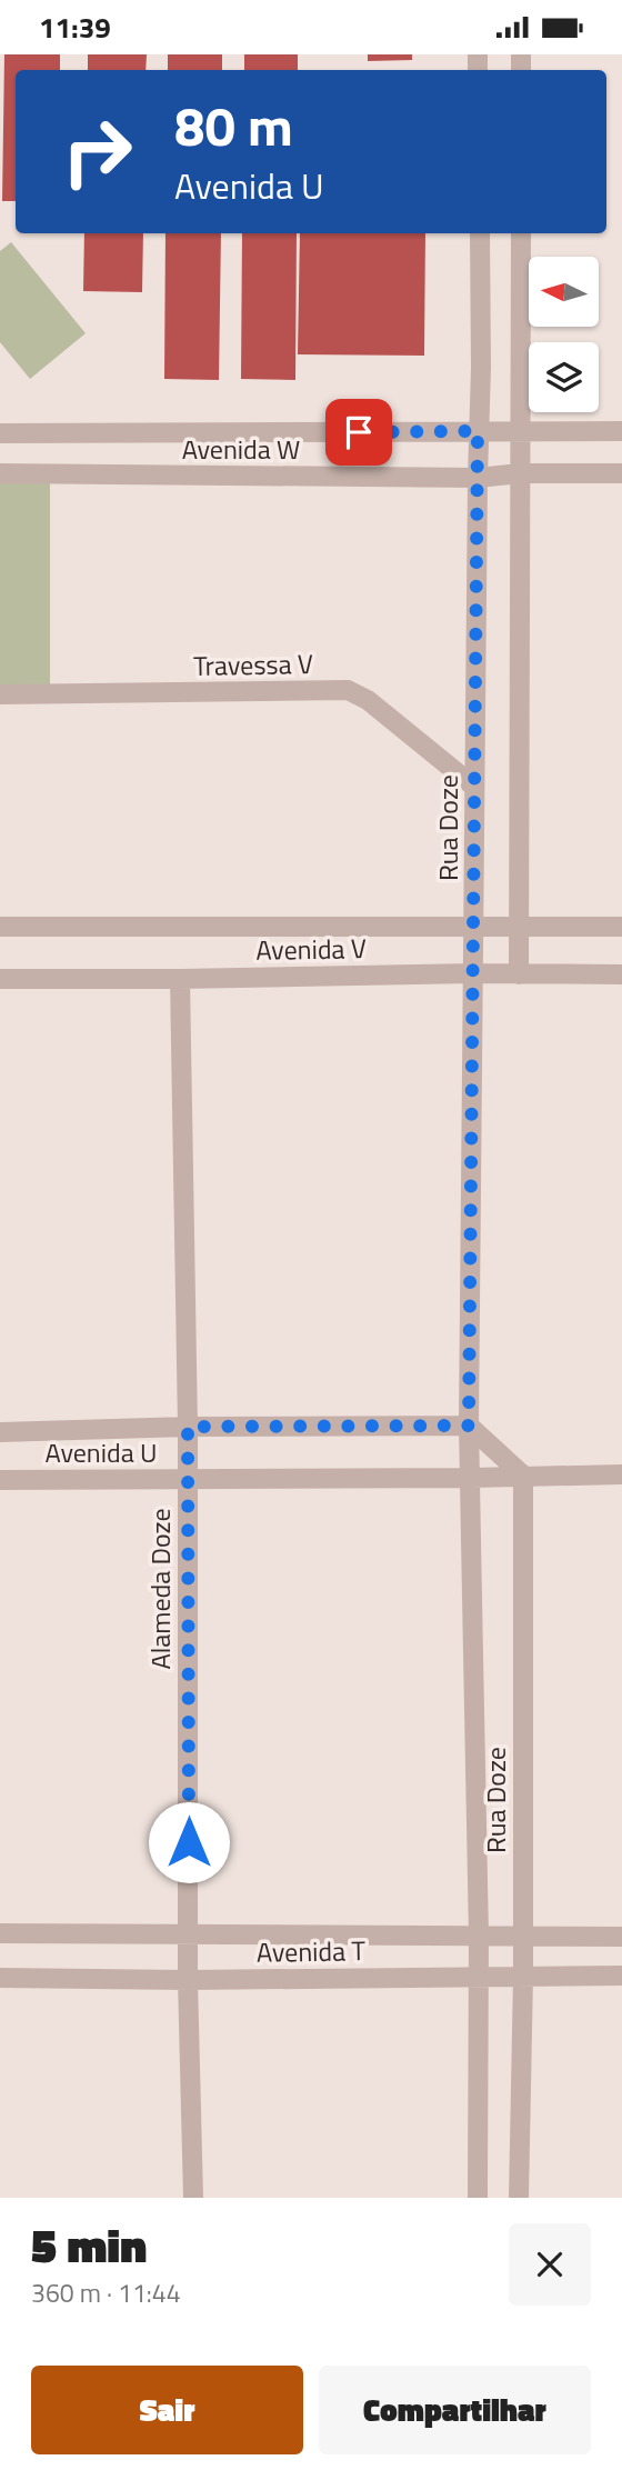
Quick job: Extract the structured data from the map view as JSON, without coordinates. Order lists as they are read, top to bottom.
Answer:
{
  "streets": {
    "street": [
      "Avenida W",
      "Travessa V",
      "Rua Doze",
      "Avenida V",
      "Avenida U",
      "Alameda Doze",
      "Avenida T"
    ]
  },
  "crossings": [
    ["Avenida W", "Rua Doze"],
    ["Travessa V", "Rua Doze"],
    ["Rua Doze", "Avenida V"],
    ["Rua Doze", "Avenida U"],
    ["Rua Doze", "Avenida T"],
    ["Avenida V", "Alameda Doze"],
    ["Avenida U", "Alameda Doze"],
    ["Alameda Doze", "Avenida T"]
  ],
  "north": "left",
  "page": {
    "status": "11:39",
    "turn": ["80 m", "Avenida U"],
    "heading": ["5 min", "360 m · 11:44"],
    "buttons": ["Sair", "Compartilhar"]
  }
}
